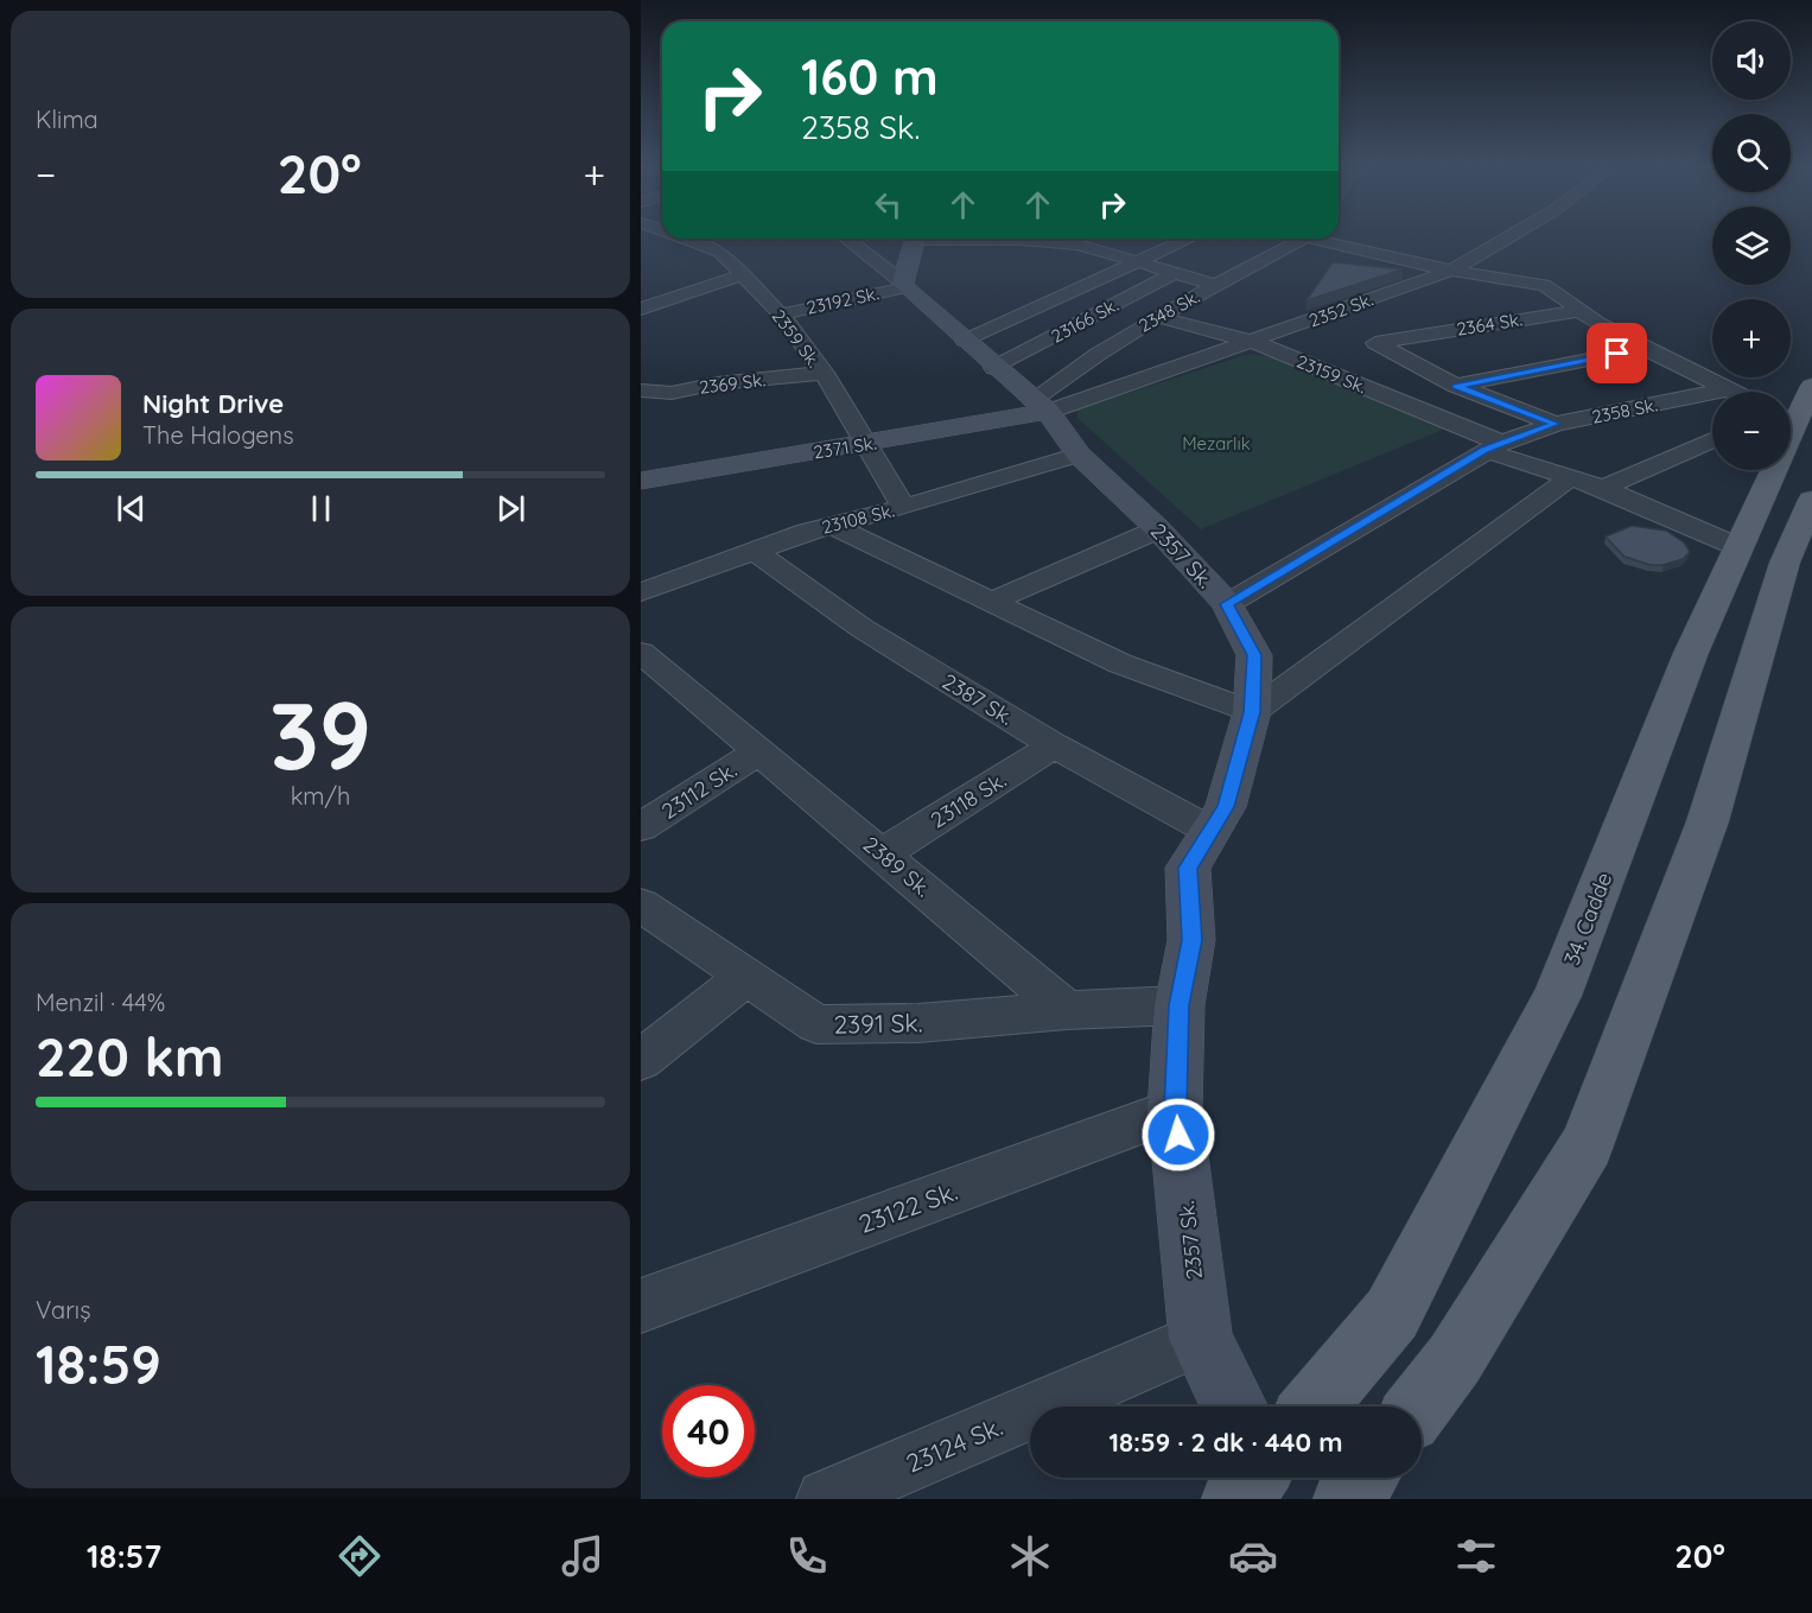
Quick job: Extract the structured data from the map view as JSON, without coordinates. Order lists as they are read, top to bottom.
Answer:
{
  "streets": {
    "main road": ["34. Cadde"],
    "street": [
      "23192 Sk.",
      "2352 Sk.",
      "2348 Sk.",
      "23166 Sk.",
      "2364 Sk.",
      "2359 Sk.",
      "23159 Sk.",
      "2369 Sk.",
      "2358 Sk.",
      "2371 Sk.",
      "23108 Sk.",
      "2357 Sk.",
      "2387 Sk.",
      "23112 Sk.",
      "23118 Sk.",
      "2389 Sk.",
      "2391 Sk.",
      "23122 Sk.",
      "23124 Sk."
    ]
  },
  "crossings": [
    ["23192 Sk.", "2359 Sk."],
    ["23192 Sk.", "2357 Sk."],
    ["2352 Sk.", "2348 Sk."],
    ["2352 Sk.", "23159 Sk."],
    ["2352 Sk.", "2371 Sk."],
    ["2352 Sk.", "2357 Sk."],
    ["2348 Sk.", "23159 Sk."],
    ["2348 Sk.", "2371 Sk."],
    ["2348 Sk.", "2357 Sk."],
    ["23166 Sk.", "2357 Sk."],
    ["2359 Sk.", "2369 Sk."],
    ["2359 Sk.", "2371 Sk."],
    ["2359 Sk.", "23108 Sk."],
    ["23159 Sk.", "2358 Sk."],
    ["23159 Sk.", "34. Cadde"],
    ["2358 Sk.", "2357 Sk."],
    ["2371 Sk.", "2357 Sk."],
    ["23108 Sk.", "2357 Sk."],
    ["23108 Sk.", "2387 Sk."],
    ["2357 Sk.", "2387 Sk."],
    ["2357 Sk.", "23122 Sk."],
    ["2357 Sk.", "23124 Sk."],
    ["2387 Sk.", "23118 Sk."],
    ["23112 Sk.", "2389 Sk."],
    ["23118 Sk.", "2389 Sk."],
    ["2389 Sk.", "2391 Sk."]
  ],
  "parks": ["Mezarlık"],
  "page": {
    "tile": [
      "Klima",
      ["39", "km/h"],
      ["Menzil · 44%", "220 km"],
      ["Varış", "18:59"]
    ],
    "map_buttons": ["+", "−"],
    "turn": ["160 m", "2358 Sk."],
    "heat": ["−", "20°", "+"],
    "song": ["Night Drive", "The Halogens"],
    "limit": "40",
    "trip": "18:59 · 2 dk · 440 m",
    "tabs": ["18:57", "20°"]
  }
}
